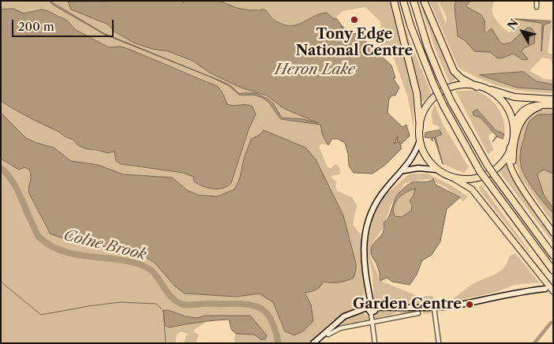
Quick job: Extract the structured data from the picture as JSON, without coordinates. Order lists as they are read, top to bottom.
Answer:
{
  "water": ["Heron Lake", "Colne Brook"],
  "places": ["Tony Edge National Centre", "Garden Centre"],
  "scale_bar": "200 m",
  "north": "top left"
}
